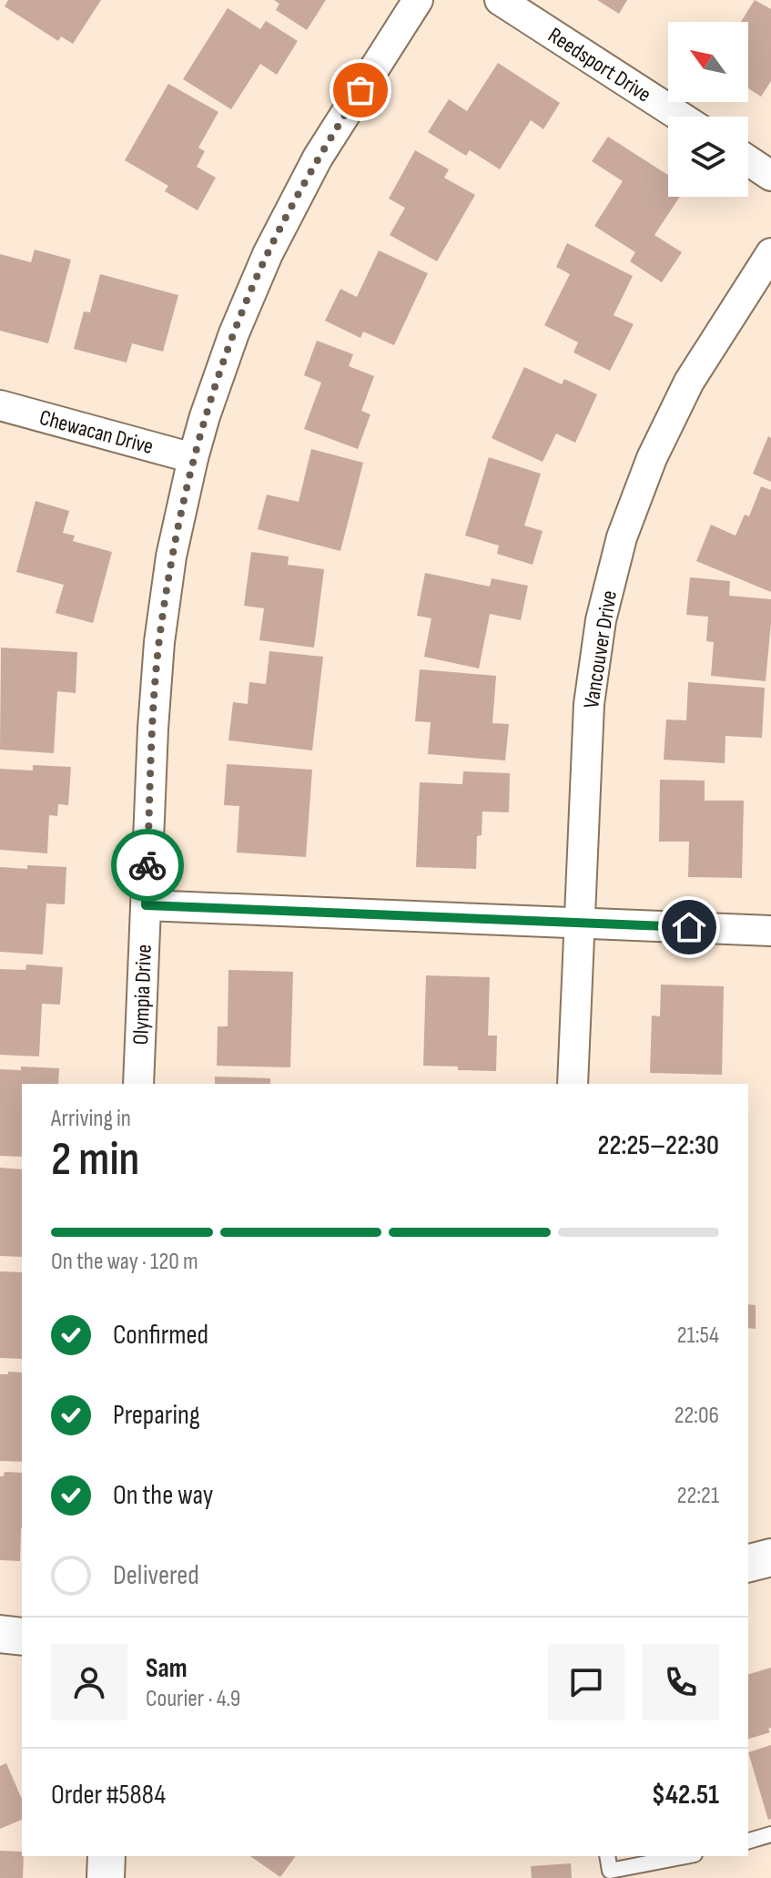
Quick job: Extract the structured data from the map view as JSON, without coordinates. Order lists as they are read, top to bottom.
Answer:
{
  "streets": {
    "street": [
      "Reedsport Drive",
      "Chewacan Drive",
      "Vancouver Drive",
      "Olympia Drive"
    ]
  },
  "crossings": [
    ["Chewacan Drive", "Olympia Drive"]
  ],
  "north": "top left",
  "page": {
    "heading": ["2 min", "Arriving in", "22:25–22:30"],
    "panel": [
      "Sam",
      "Courier · 4.9",
      "Order #5884",
      "$42.51"
    ],
    "bar": "On the way · 120 m",
    "list": [
      ["Confirmed", "21:54"],
      ["Preparing", "22:06"],
      ["On the way", "22:21"],
      "Delivered"
    ]
  }
}
